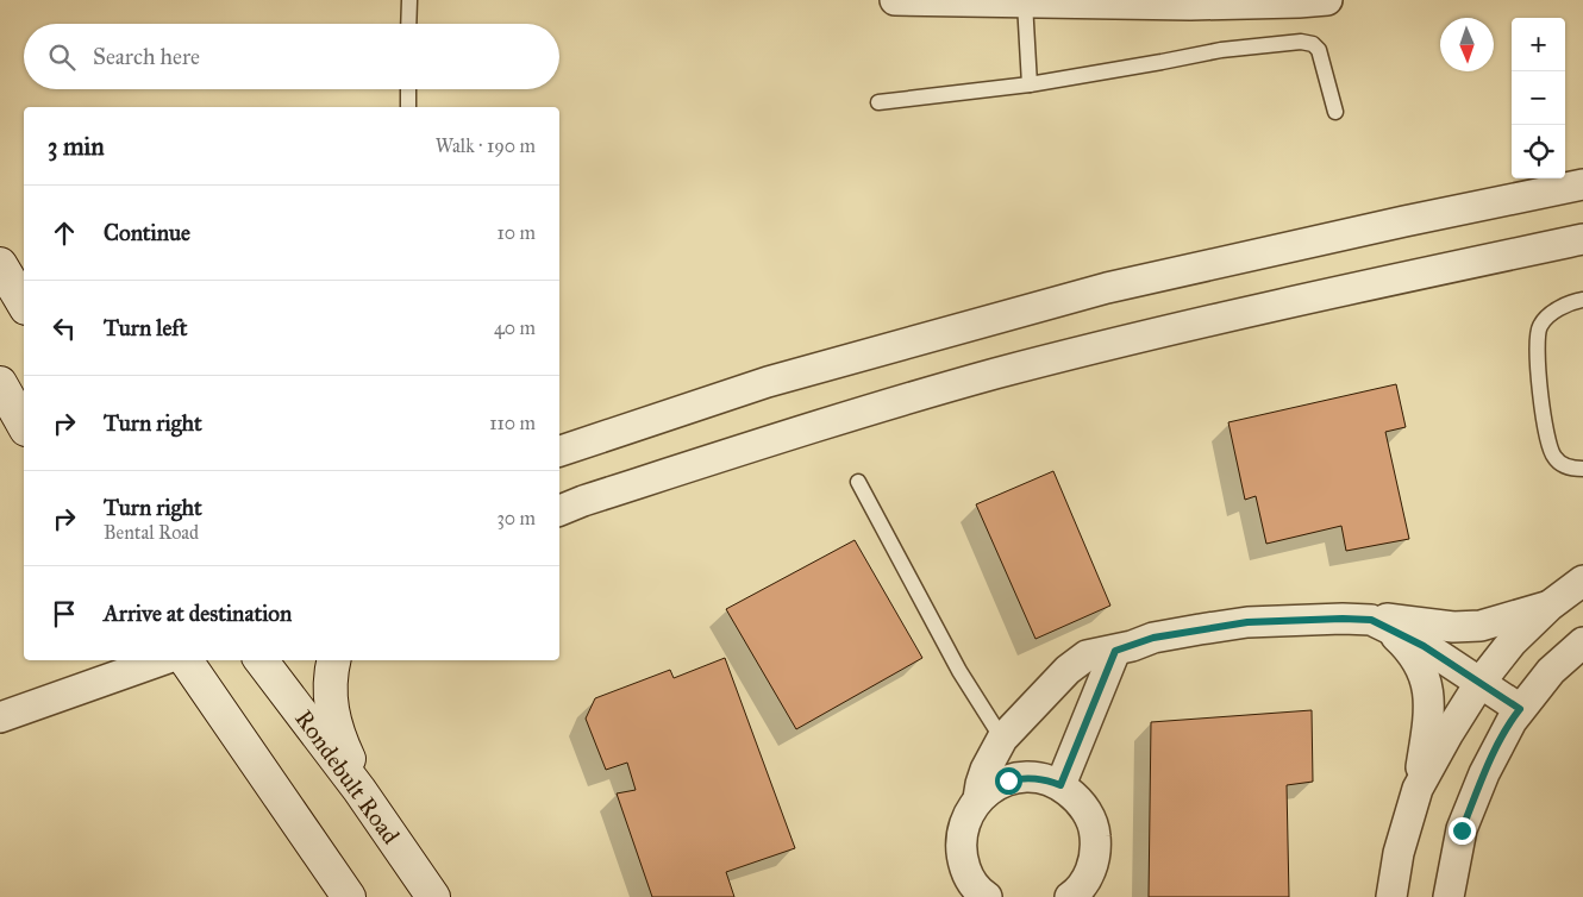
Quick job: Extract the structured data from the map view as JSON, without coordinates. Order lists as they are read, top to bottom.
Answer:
{
  "streets": {
    "main road": ["Rondebult Road"]
  },
  "north": "bottom",
  "page": {
    "map_buttons": ["+", "−"],
    "search": "Search here",
    "heading": ["3 min", "Walk · 190 m"],
    "list": [
      ["Continue", "10 m"],
      ["Turn left", "40 m"],
      ["Turn right", "110 m"],
      ["Turn right", "Bental Road", "30 m"],
      "Arrive at destination"
    ]
  }
}
